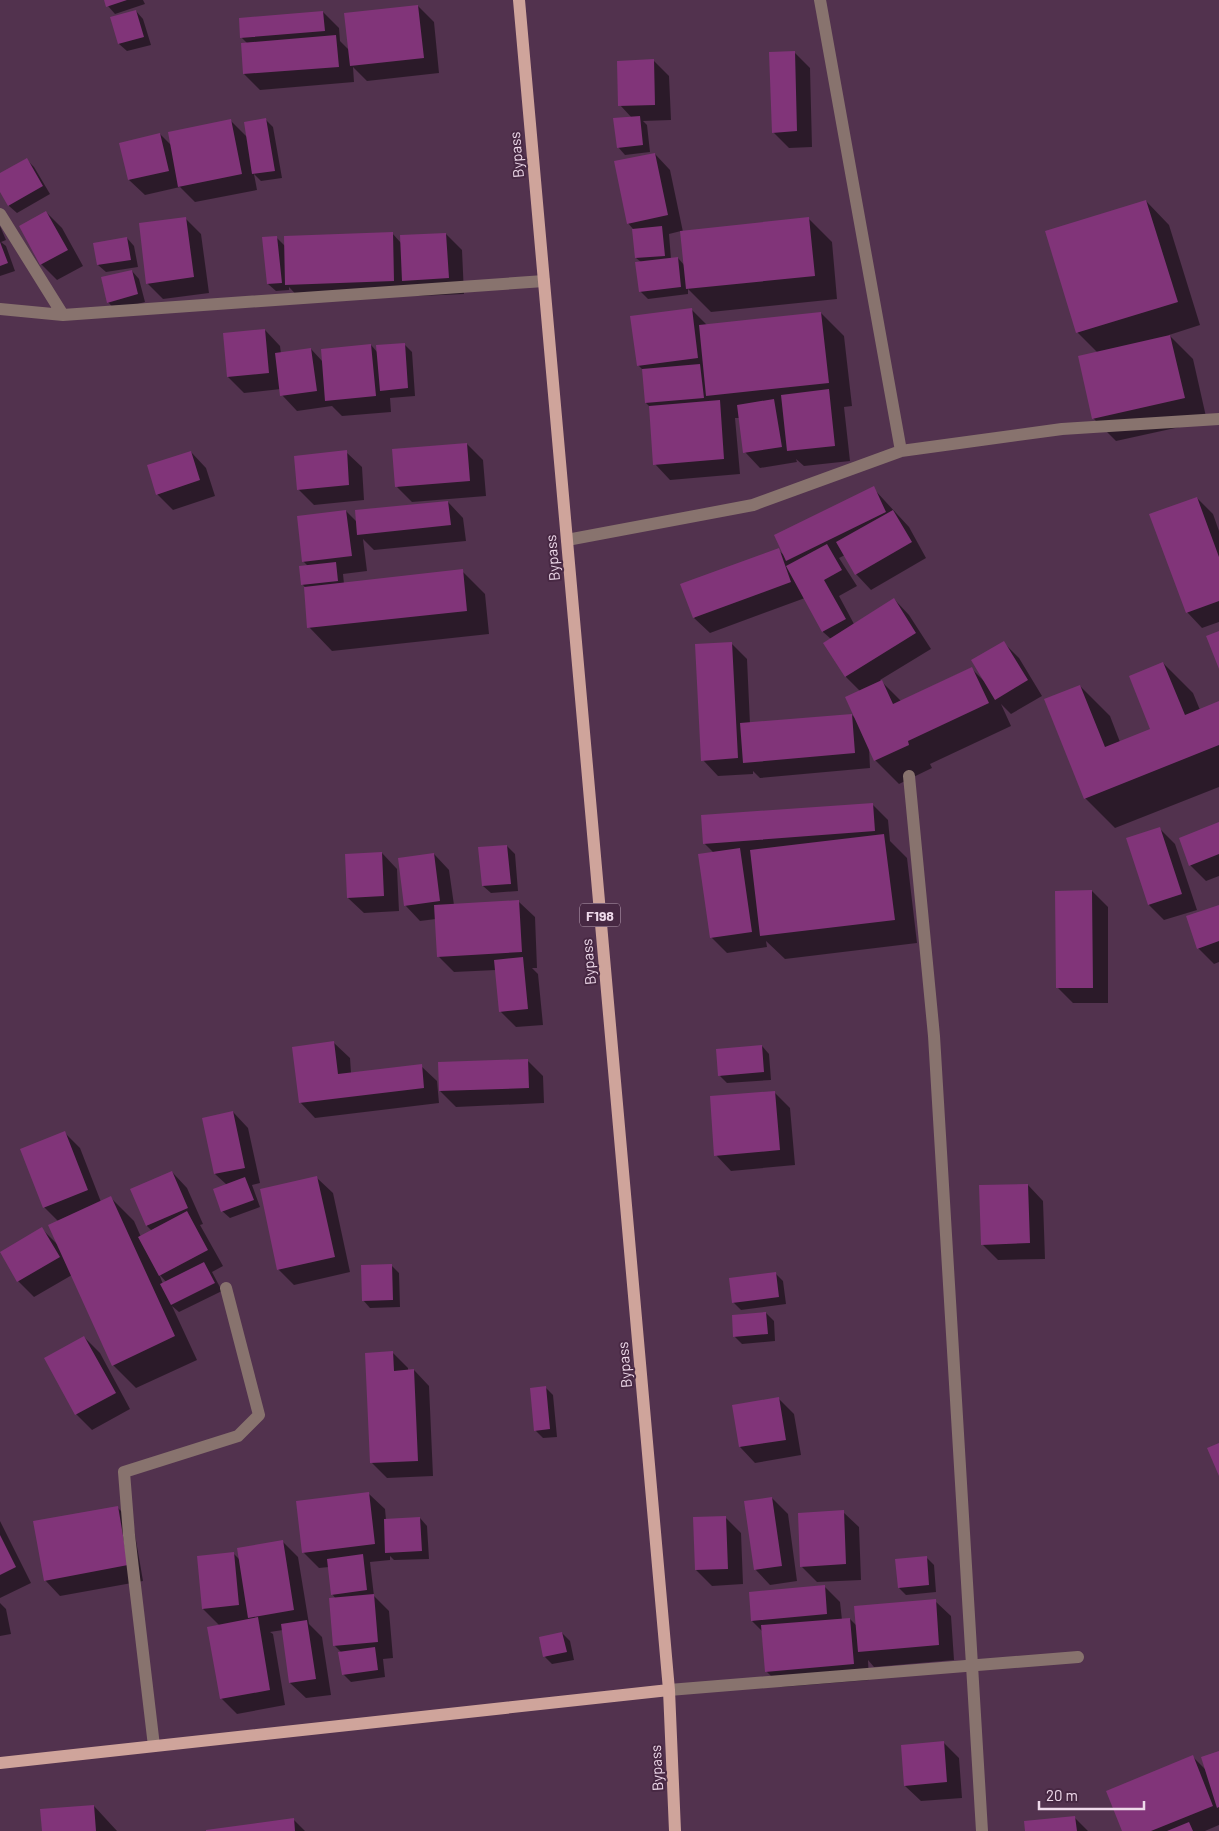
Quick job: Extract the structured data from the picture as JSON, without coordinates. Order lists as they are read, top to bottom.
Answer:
{
  "streets": {
    "main road": ["Bypass", "F198"]
  },
  "scale_bar": "20 m"
}
